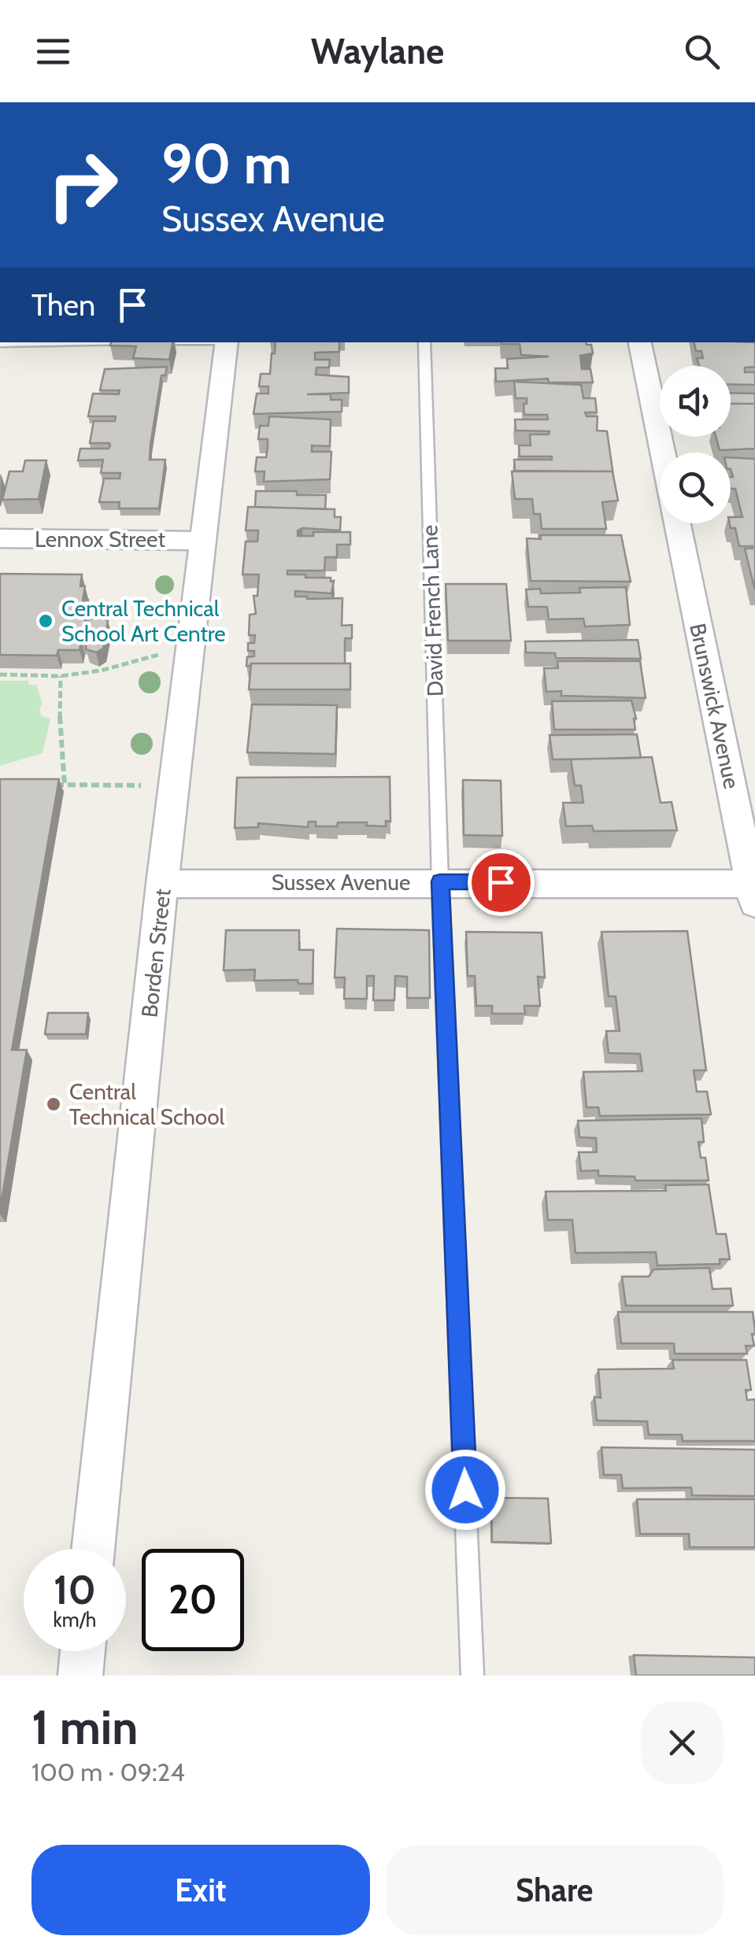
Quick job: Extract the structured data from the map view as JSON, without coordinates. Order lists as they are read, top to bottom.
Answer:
{
  "streets": {
    "street": [
      "Lennox Street",
      "Brunswick Avenue",
      "Sussex Avenue",
      "Borden Street"
    ],
    "lane": ["David French Lane"]
  },
  "crossings": [
    ["Lennox Street", "Borden Street"],
    ["David French Lane", "Sussex Avenue"],
    ["Brunswick Avenue", "Sussex Avenue"],
    ["Sussex Avenue", "Borden Street"]
  ],
  "places": ["Central Technical School Art Centre", "Central Technical School"],
  "page": {
    "header": "Waylane",
    "turn": ["90 m", "Sussex Avenue"],
    "then": "Then",
    "speed": "10 km/h",
    "limit": "20",
    "heading": ["1 min", "100 m · 09:24"],
    "buttons": ["Exit", "Share"]
  }
}
